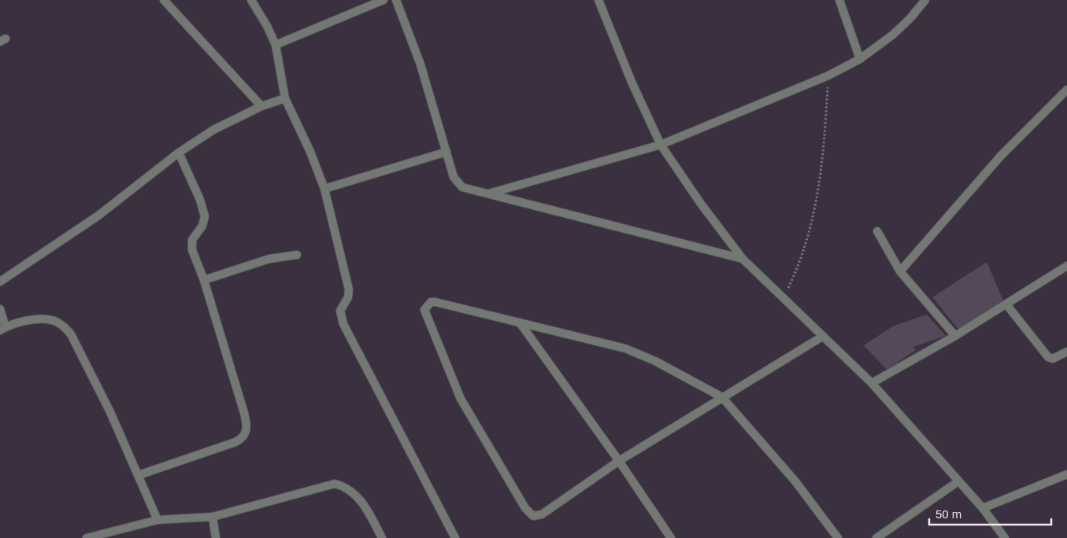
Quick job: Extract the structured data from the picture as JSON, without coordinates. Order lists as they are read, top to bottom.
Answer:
{
  "scale_bar": "50 m"
}
